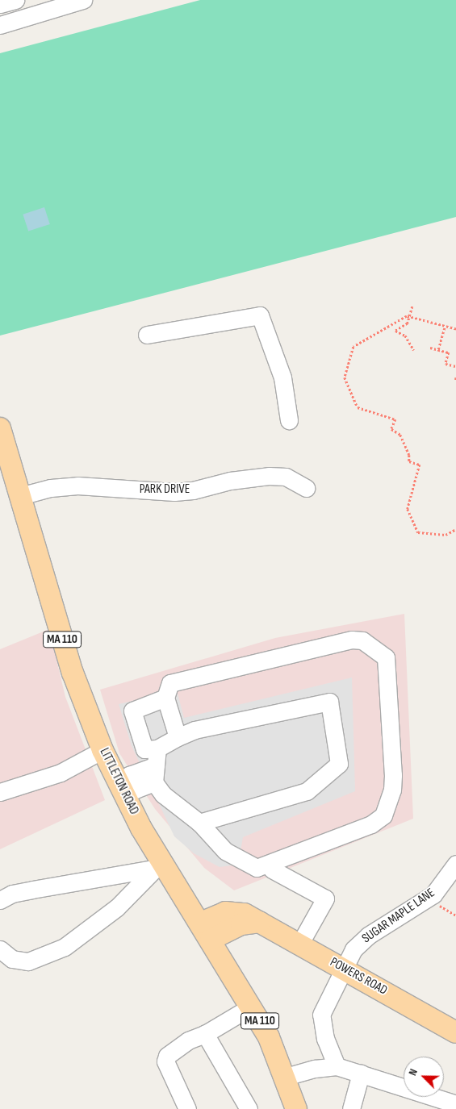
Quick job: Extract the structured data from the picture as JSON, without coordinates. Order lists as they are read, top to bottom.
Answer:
{
  "streets": {
    "main road": ["MA 110", "LITTLETON ROAD", "POWERS ROAD"],
    "street": ["PARK DRIVE", "SUGAR MAPLE LANE"]
  },
  "crossings": [
    ["PARK DRIVE", "LITTLETON ROAD"],
    ["LITTLETON ROAD", "POWERS ROAD"],
    ["SUGAR MAPLE LANE", "POWERS ROAD"]
  ],
  "north": "top left"
}
